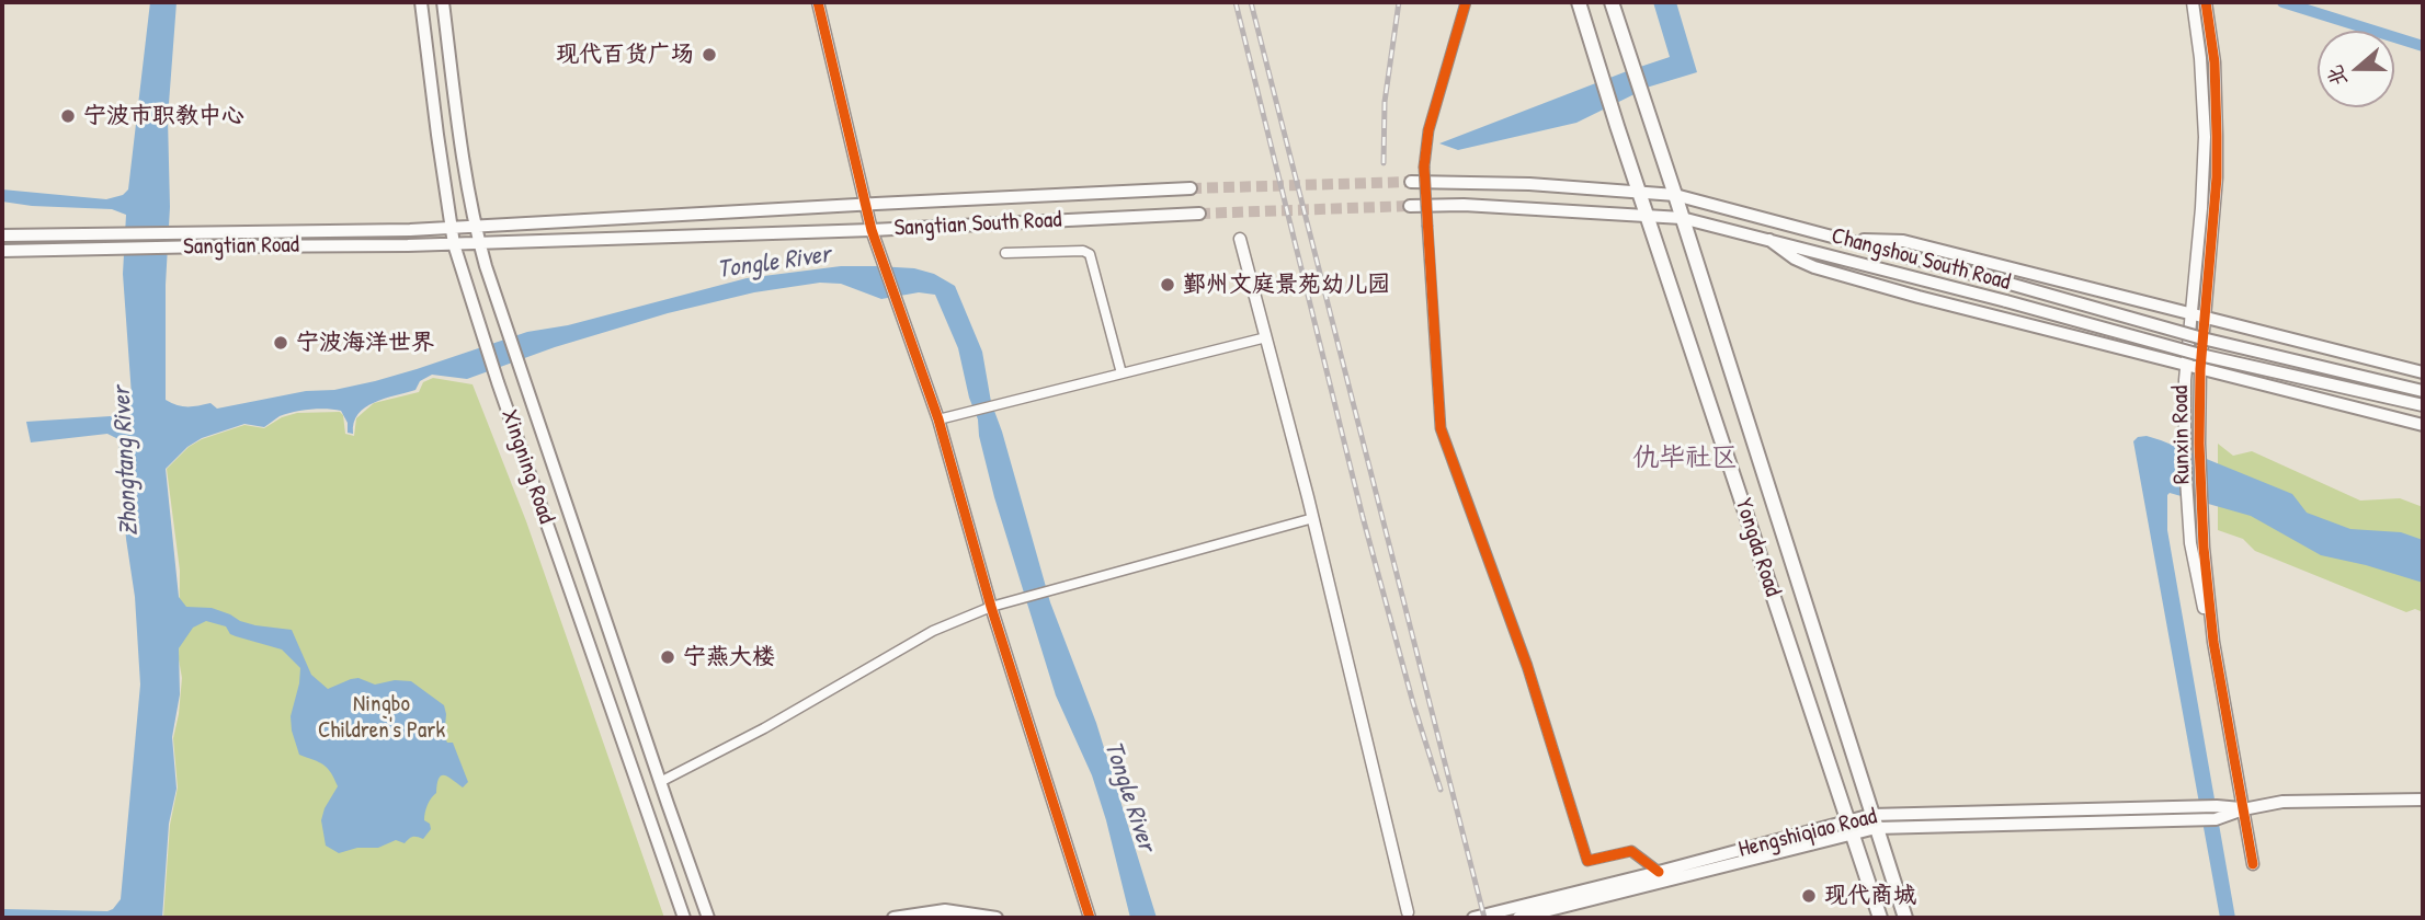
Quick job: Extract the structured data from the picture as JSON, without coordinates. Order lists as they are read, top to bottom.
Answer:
{
  "streets": {
    "main road": [
      "Sangtian South Road",
      "Sangtian Road",
      "Changshou South Road",
      "Xingning Road",
      "Yongda Road",
      "Hengshiqiao Road"
    ],
    "street": ["Runxin Road"]
  },
  "crossings": [
    ["Sangtian South Road", "Sangtian Road"],
    ["Sangtian South Road", "Xingning Road"],
    ["Sangtian Road", "Xingning Road"],
    ["Changshou South Road", "Yongda Road"],
    ["Runxin Road", "Hengshiqiao Road"],
    ["Yongda Road", "Hengshiqiao Road"]
  ],
  "districts": ["仇毕社区"],
  "water": ["Tongle River", "Zhongtang River"],
  "parks": ["Ningbo Children's Park"],
  "places": [
    "现代百货广场",
    "宁波市职教中心",
    "鄞州文庭景苑幼儿园",
    "宁波海洋世界",
    "宁燕大楼",
    "现代商城"
  ],
  "north": "left"
}
